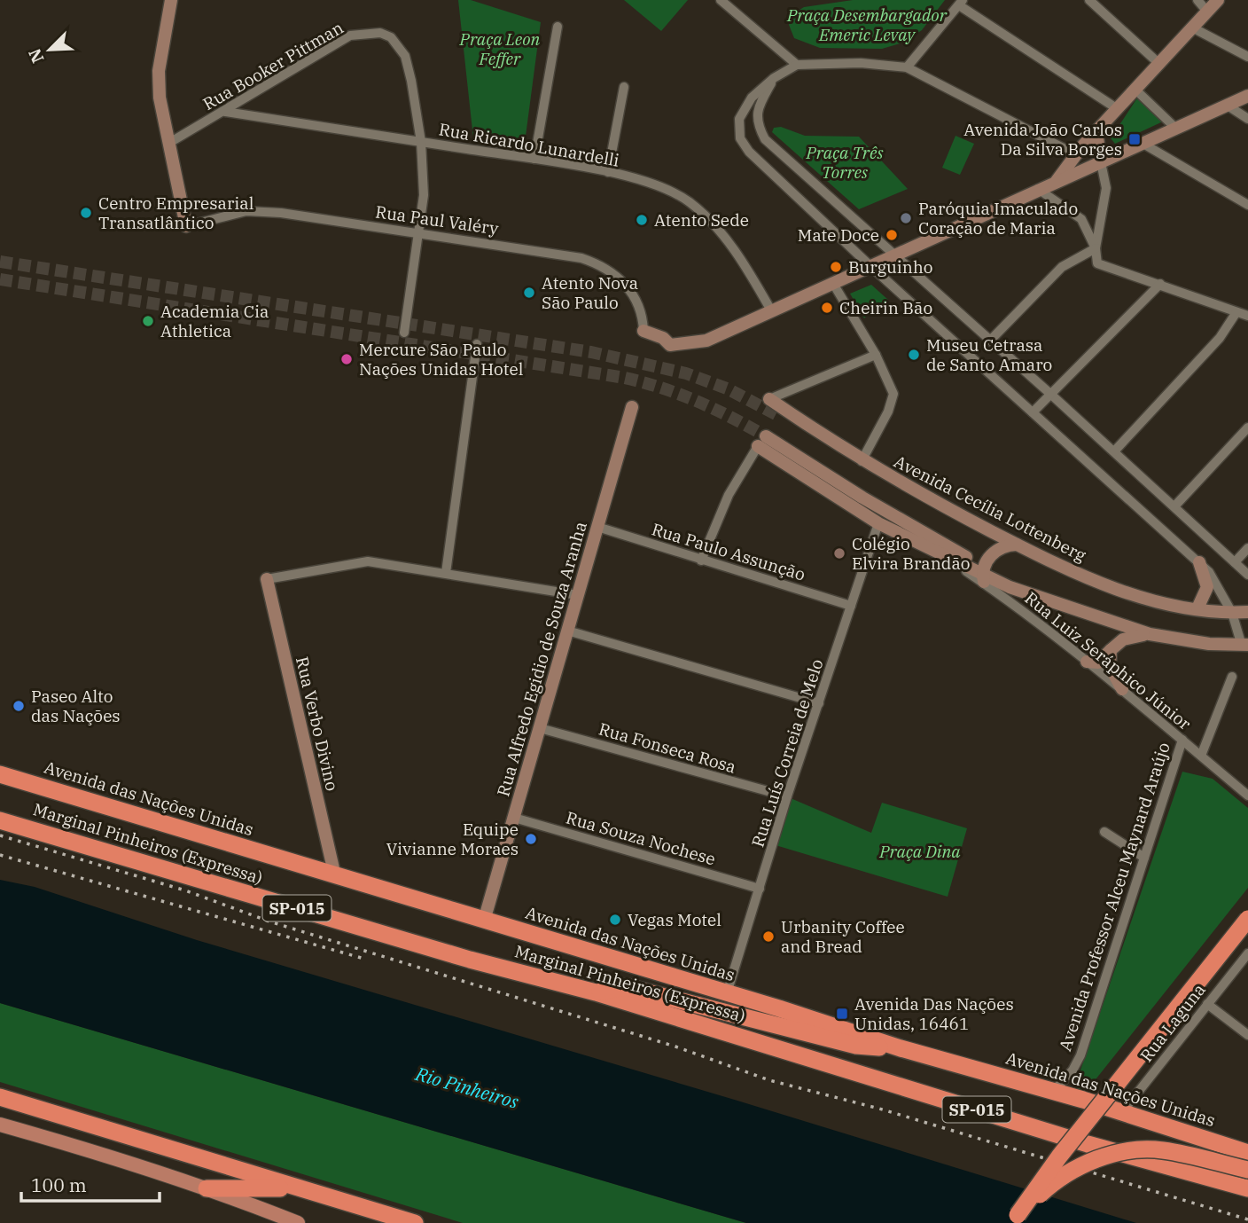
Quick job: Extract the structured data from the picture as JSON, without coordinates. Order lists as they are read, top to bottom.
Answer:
{
  "streets": {
    "highway": ["Avenida das Nações Unidas", "Marginal Pinheiros (Expressa)", "SP-015"],
    "street": [
      "Rua Booker Pittman",
      "Rua Ricardo Lunardelli",
      "Rua Paul Valéry",
      "Avenida Cecília Lottenberg",
      "Rua Paulo Assunção",
      "Rua Alfredo Egidio de Souza Aranha",
      "Rua Luiz Seráphico Júnior",
      "Rua Verbo Divino",
      "Rua Fonseca Rosa",
      "Rua Luís Correia de Melo",
      "Rua Souza Nochese",
      "Avenida Professor Alceu Maynard Araújo",
      "Rua Laguna"
    ]
  },
  "crossings": [
    ["Rua Booker Pittman", "Rua Ricardo Lunardelli"],
    ["Rua Booker Pittman", "Rua Paul Valéry"],
    ["Rua Paulo Assunção", "Rua Alfredo Egidio de Souza Aranha"],
    ["Rua Paulo Assunção", "Rua Luís Correia de Melo"],
    ["Rua Alfredo Egidio de Souza Aranha", "Rua Fonseca Rosa"],
    ["Rua Alfredo Egidio de Souza Aranha", "Avenida das Nações Unidas"],
    ["Rua Alfredo Egidio de Souza Aranha", "Rua Souza Nochese"],
    ["Rua Luiz Seráphico Júnior", "Avenida Professor Alceu Maynard Araújo"],
    ["Rua Verbo Divino", "Avenida das Nações Unidas"],
    ["Rua Fonseca Rosa", "Rua Luís Correia de Melo"],
    ["Rua Luís Correia de Melo", "Avenida das Nações Unidas"],
    ["Rua Luís Correia de Melo", "Rua Souza Nochese"],
    ["Avenida das Nações Unidas", "Avenida Professor Alceu Maynard Araújo"],
    ["Avenida das Nações Unidas", "Rua Laguna"]
  ],
  "water": ["Rio Pinheiros"],
  "parks": [
    "Praça Desembargador Emeric Levay",
    "Praça Leon Feffer",
    "Praça Três Torres",
    "Praça Dina"
  ],
  "places": {
    "transit": ["Avenida João Carlos Da Silva Borges", "Avenida Das Nações Unidas, 16461"],
    "other": [
      "Centro Empresarial Transatlântico",
      "Paróquia Imaculado Coração de Maria",
      "Atento Sede",
      "Mate Doce",
      "Burguinho",
      "Atento Nova São Paulo",
      "Cheirin Bão",
      "Academia Cia Athletica",
      "Museu Cetrasa de Santo Amaro",
      "Mercure São Paulo Nações Unidas Hotel",
      "Colégio Elvira Brandão",
      "Paseo Alto das Nações",
      "Equipe Vivianne Moraes",
      "Vegas Motel",
      "Urbanity Coffee and Bread"
    ]
  },
  "scale_bar": "100 m",
  "north": "bottom left"
}
